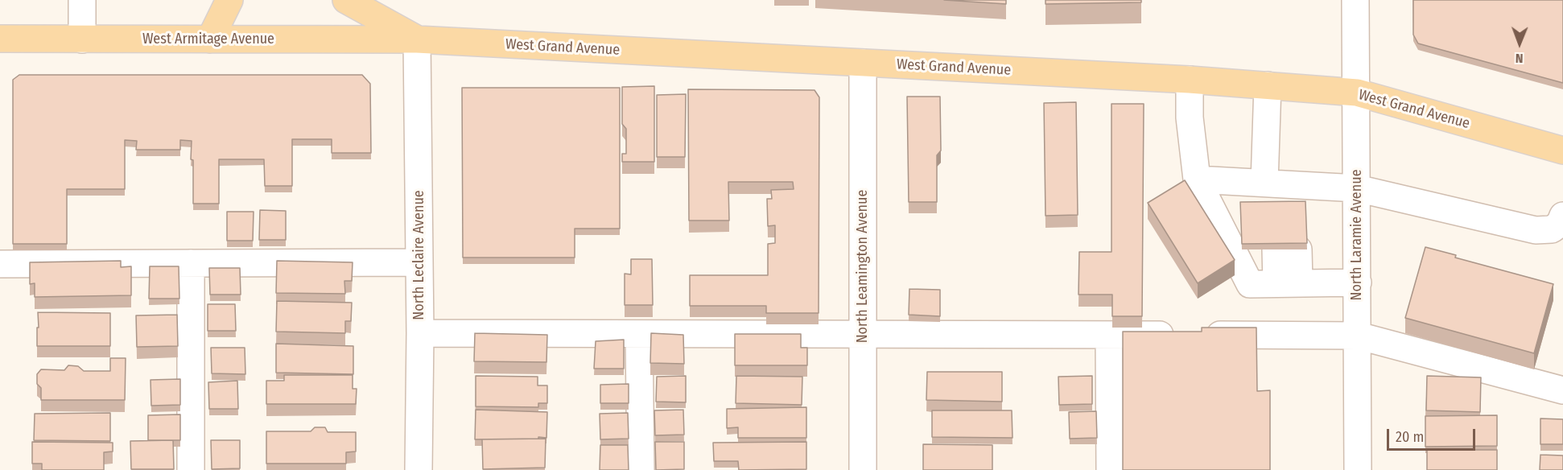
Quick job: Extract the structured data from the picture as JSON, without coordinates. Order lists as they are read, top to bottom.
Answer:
{
  "streets": {
    "main road": ["West Armitage Avenue", "West Grand Avenue"],
    "street": ["North Laramie Avenue", "North Leclaire Avenue", "North Leamington Avenue"]
  },
  "crossings": [
    ["West Armitage Avenue", "West Grand Avenue"],
    ["West Armitage Avenue", "North Leclaire Avenue"],
    ["West Grand Avenue", "North Laramie Avenue"],
    ["West Grand Avenue", "North Leclaire Avenue"],
    ["West Grand Avenue", "North Leamington Avenue"]
  ],
  "scale_bar": "20 m",
  "north": "bottom"
}
